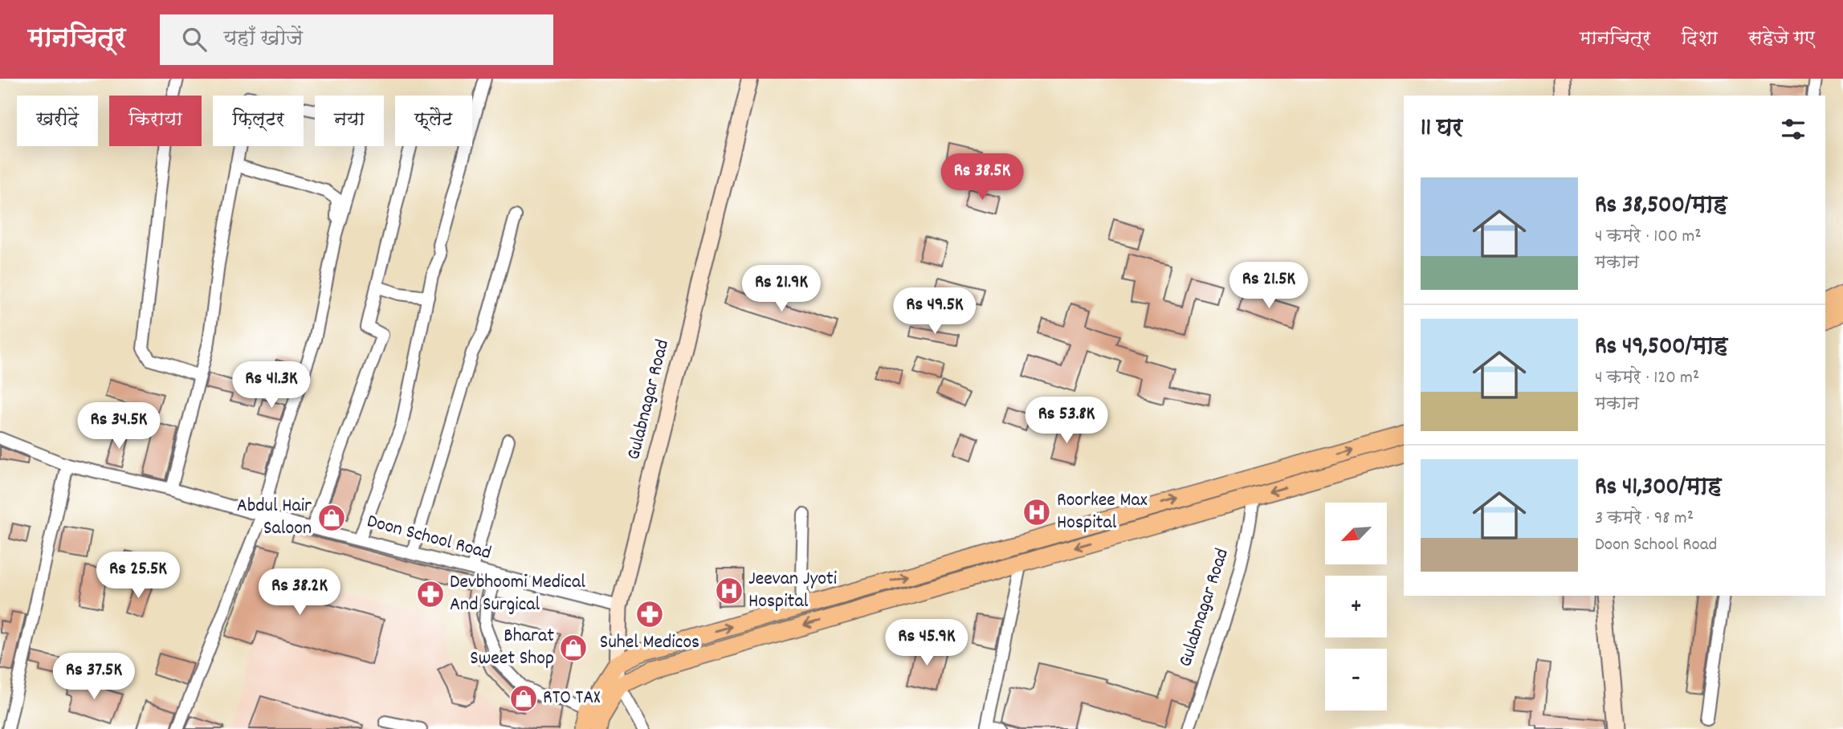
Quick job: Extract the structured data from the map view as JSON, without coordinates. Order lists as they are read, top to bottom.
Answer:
{
  "streets": {
    "main road": ["Gulabnagar Road"],
    "street": ["Doon School Road"]
  },
  "crossings": [
    ["Gulabnagar Road", "Doon School Road"]
  ],
  "places": {
    "hospital": ["Roorkee Max Hospital", "Jeevan Jyoti Hospital"],
    "shop": ["Abdul Hair Saloon", "Bharat Sweet Shop", "RTO TAX"],
    "pharmacy": ["Devbhoomi Medical And Surgical", "Suhel Medicos"]
  },
  "north": "bottom left",
  "page": {
    "header": "मानचित्र",
    "search": "यहाँ खोजें",
    "nav": ["मानचित्र", "दिशा", "सहेजे गए"],
    "chip": [
      "खरीदें",
      "किराया",
      "फ़िल्टर",
      "नया",
      "फ़्लैट"
    ],
    "heading": "11 घर",
    "price": [
      "Rs 38.5K",
      "Rs 21.5K",
      "Rs 21.9K",
      "Rs 49.5K",
      "Rs 41.3K",
      "Rs 53.8K",
      "Rs 34.5K",
      "Rs 25.5K",
      "Rs 38.2K",
      "Rs 45.9K",
      "Rs 37.5K"
    ],
    "list": [
      {
        "name": "Rs 38,500/माह",
        "note": "4 कमरे · 100 m² · मकान"
      },
      {
        "name": "Rs 49,500/माह",
        "note": "4 कमरे · 120 m² · मकान"
      },
      {
        "name": "Rs 41,300/माह",
        "note": "3 कमरे · 98 m² · Doon School Road"
      }
    ],
    "map_buttons": ["+", "−"]
  }
}
